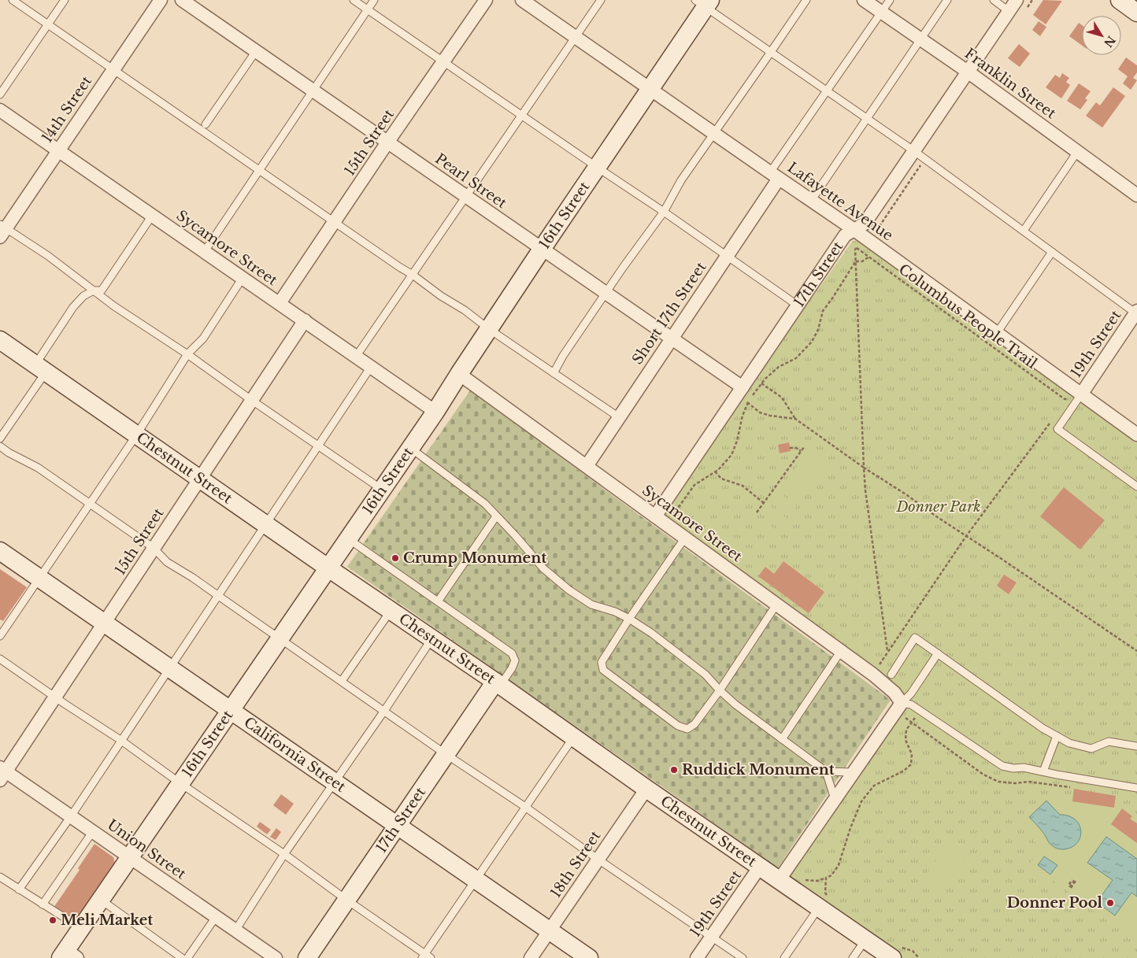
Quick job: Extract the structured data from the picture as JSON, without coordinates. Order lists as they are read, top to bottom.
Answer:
{
  "streets": {
    "street": [
      "Franklin Street",
      "14th Street",
      "15th Street",
      "Pearl Street",
      "Lafayette Avenue",
      "16th Street",
      "Sycamore Street",
      "17th Street",
      "Short 17th Street",
      "19th Street",
      "Chestnut Street",
      "California Street",
      "Union Street",
      "18th Street"
    ],
    "path": ["Columbus People Trail"]
  },
  "crossings": [
    ["Franklin Street", "17th Street"],
    ["14th Street", "Sycamore Street"],
    ["15th Street", "Pearl Street"],
    ["15th Street", "Sycamore Street"],
    ["15th Street", "Chestnut Street"],
    ["15th Street", "California Street"],
    ["15th Street", "Union Street"],
    ["Pearl Street", "16th Street"],
    ["Pearl Street", "17th Street"],
    ["Pearl Street", "Short 17th Street"],
    ["Lafayette Avenue", "16th Street"],
    ["Lafayette Avenue", "17th Street"],
    ["Lafayette Avenue", "Short 17th Street"],
    ["Lafayette Avenue", "19th Street"],
    ["16th Street", "Sycamore Street"],
    ["16th Street", "Chestnut Street"],
    ["16th Street", "California Street"],
    ["16th Street", "Union Street"],
    ["Sycamore Street", "17th Street"],
    ["Sycamore Street", "Short 17th Street"],
    ["17th Street", "Chestnut Street"],
    ["17th Street", "California Street"],
    ["19th Street", "Chestnut Street"],
    ["Chestnut Street", "18th Street"],
    ["California Street", "18th Street"]
  ],
  "parks": ["Donner Park"],
  "places": [
    "Crump Monument",
    "Ruddick Monument",
    "Donner Pool",
    "Meli Market"
  ],
  "north": "bottom right"
}
